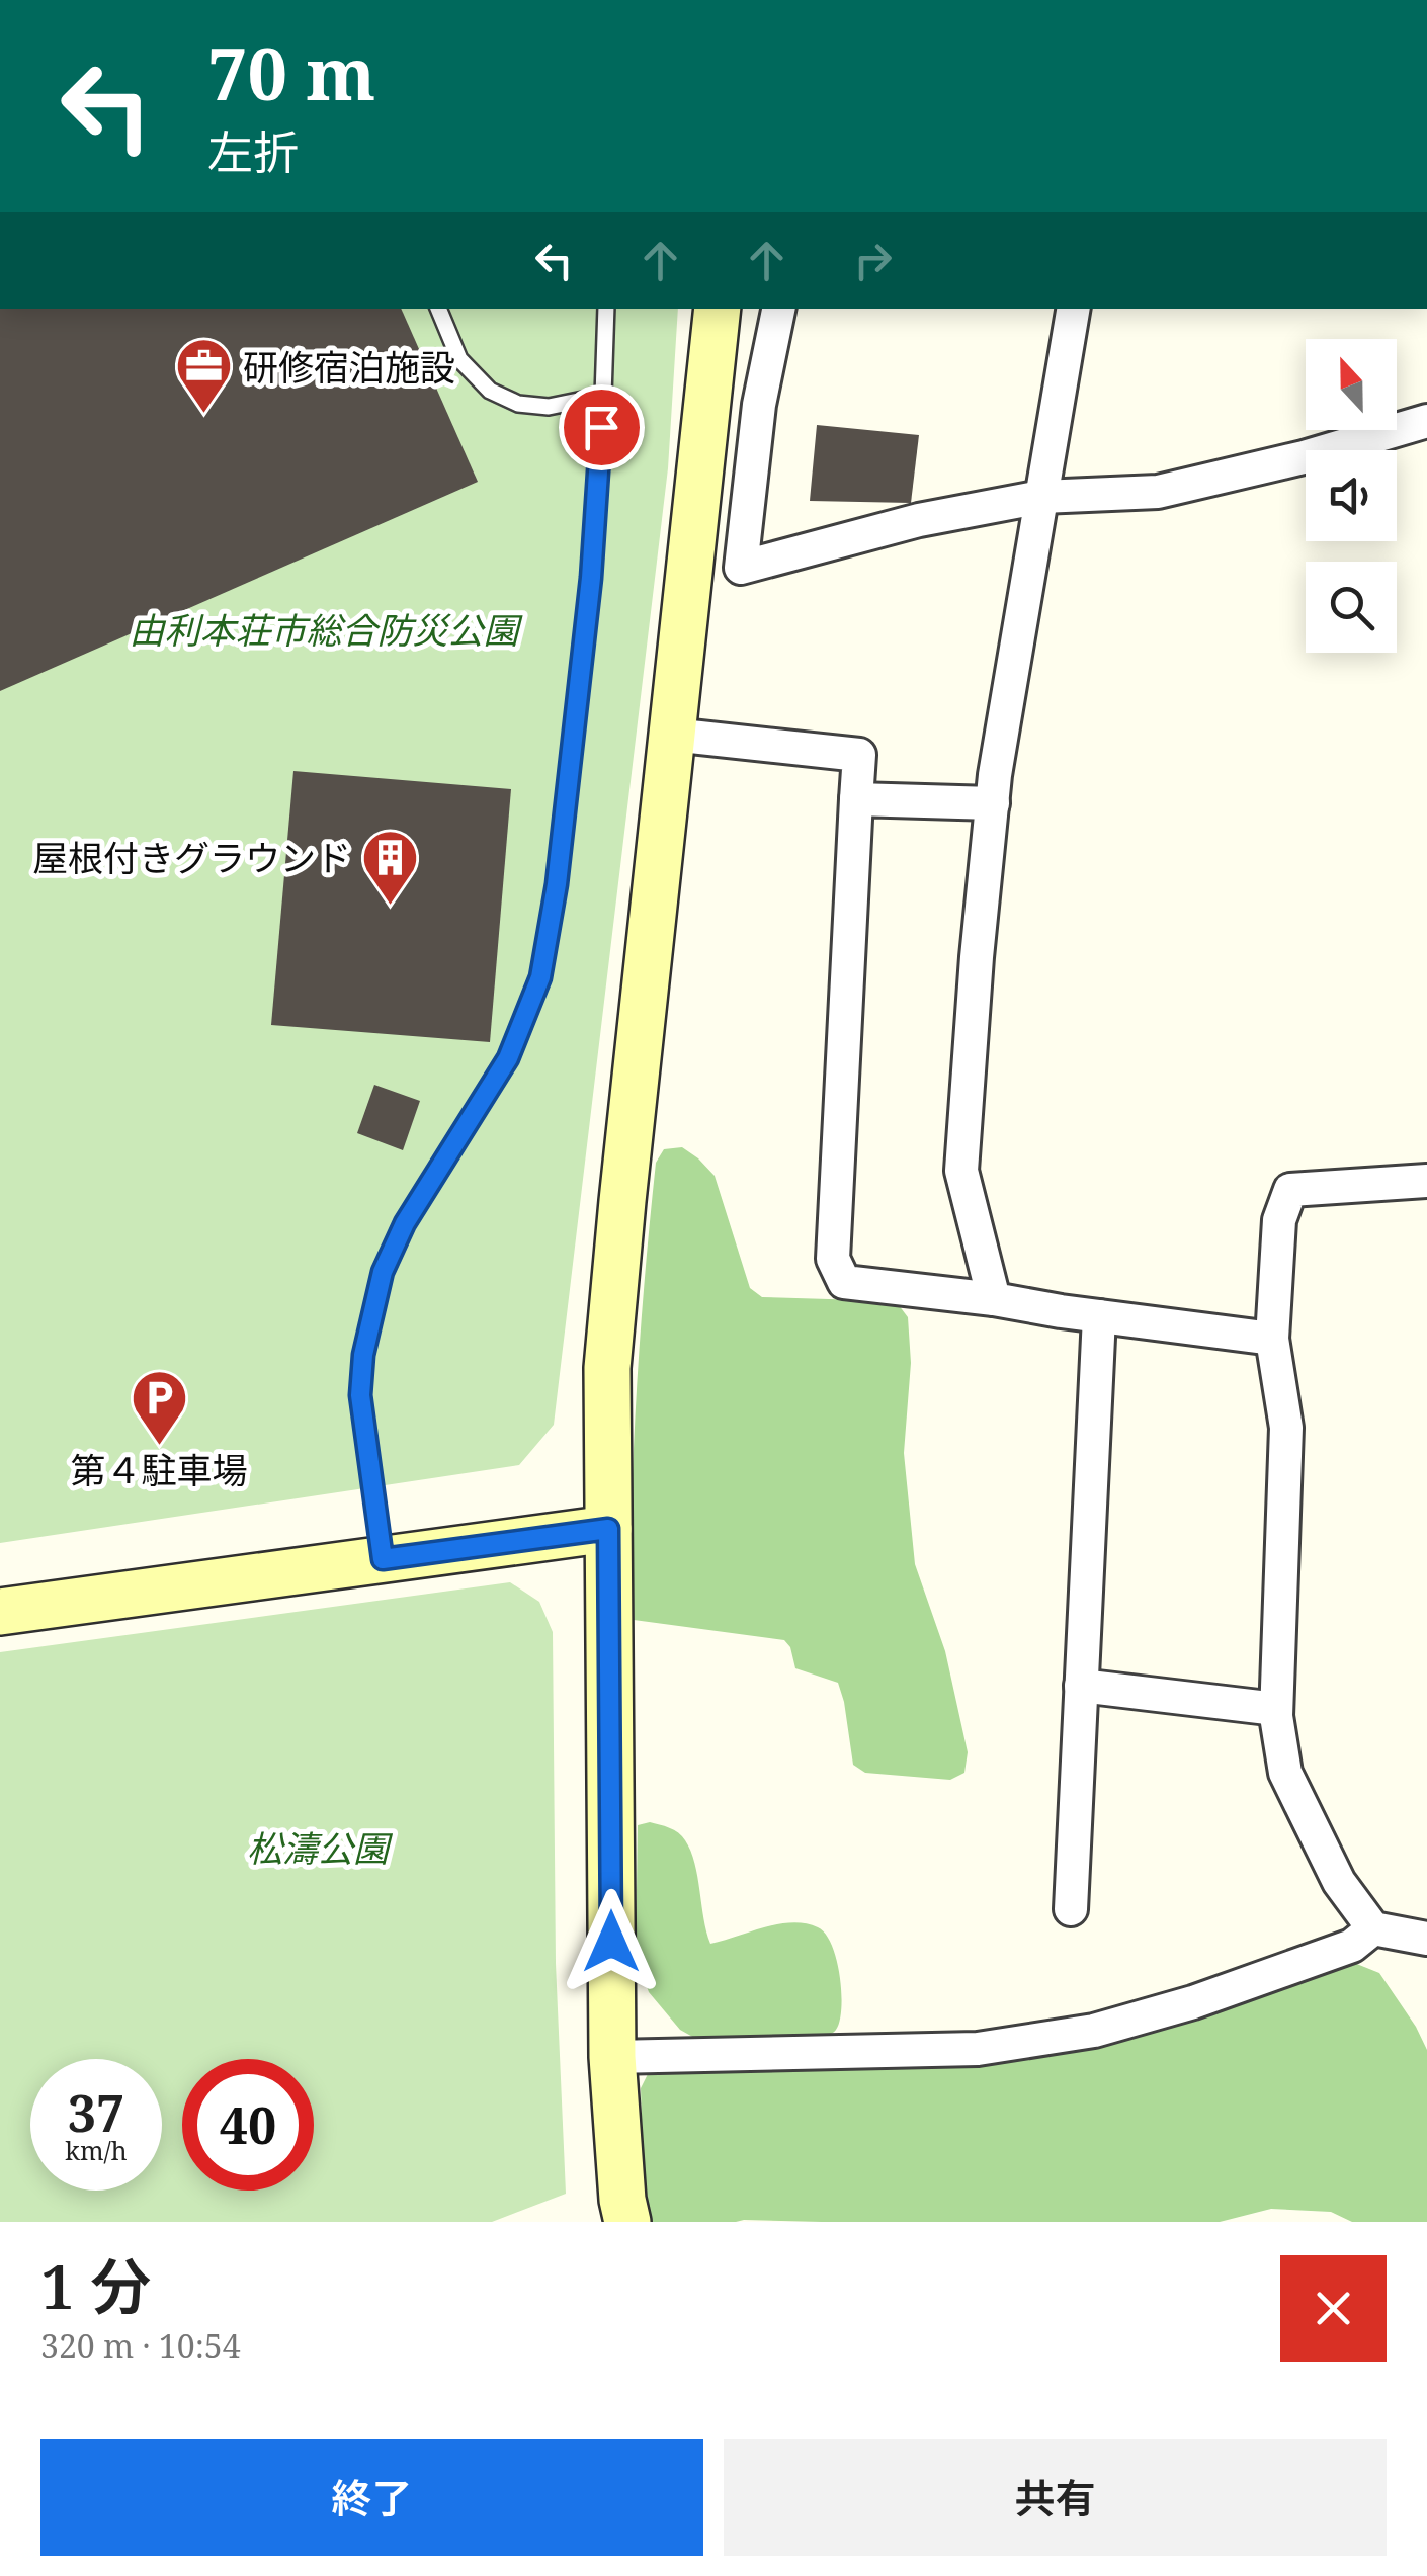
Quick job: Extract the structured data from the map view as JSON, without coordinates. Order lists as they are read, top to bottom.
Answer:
{
  "parks": ["由利本荘市総合防災公園", "松濤公園"],
  "places": {
    "office": ["研修宿泊施設"],
    "building": ["屋根付きグラウンド"],
    "parking": ["第４駐車場"]
  },
  "north": "top",
  "page": {
    "turn": ["70 m", "左折"],
    "speed": "37 km/h",
    "limit": "40",
    "heading": ["1 分", "320 m · 10:54"],
    "buttons": ["終了", "共有"]
  }
}
